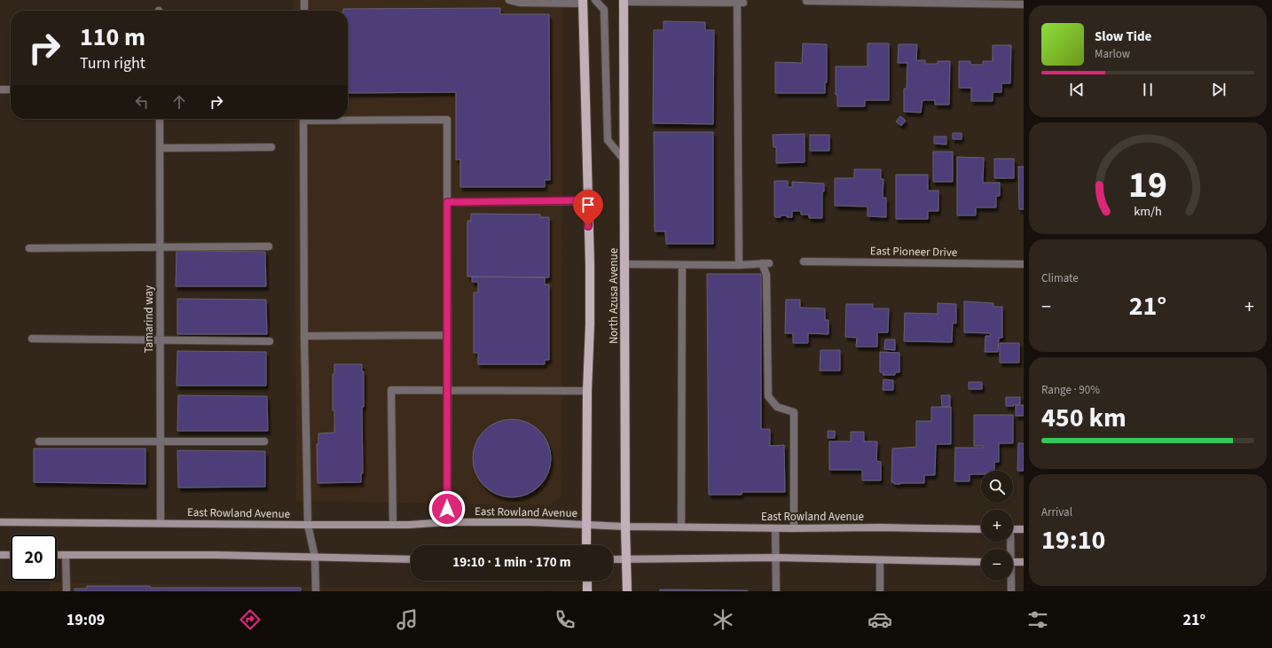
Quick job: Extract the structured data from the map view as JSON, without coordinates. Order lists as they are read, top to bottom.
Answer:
{
  "streets": {
    "main road": ["North Azusa Avenue"],
    "street": ["East Pioneer Drive", "Tamarind way", "East Rowland Avenue"]
  },
  "crossings": [
    ["North Azusa Avenue", "East Rowland Avenue"],
    ["Tamarind way", "East Rowland Avenue"]
  ],
  "page": {
    "turn": ["110 m", "Turn right"],
    "song": ["Slow Tide", "Marlow"],
    "tile": [
      "Climate",
      ["Range · 90%", "450 km"],
      ["Arrival", "19:10"]
    ],
    "heat": ["−", "21°", "+"],
    "map_buttons": ["+", "−"],
    "limit": "20",
    "trip": "19:10 · 1 min · 170 m",
    "tabs": ["19:09", "21°"],
    "gauge": ["19", "km/h"]
  }
}
